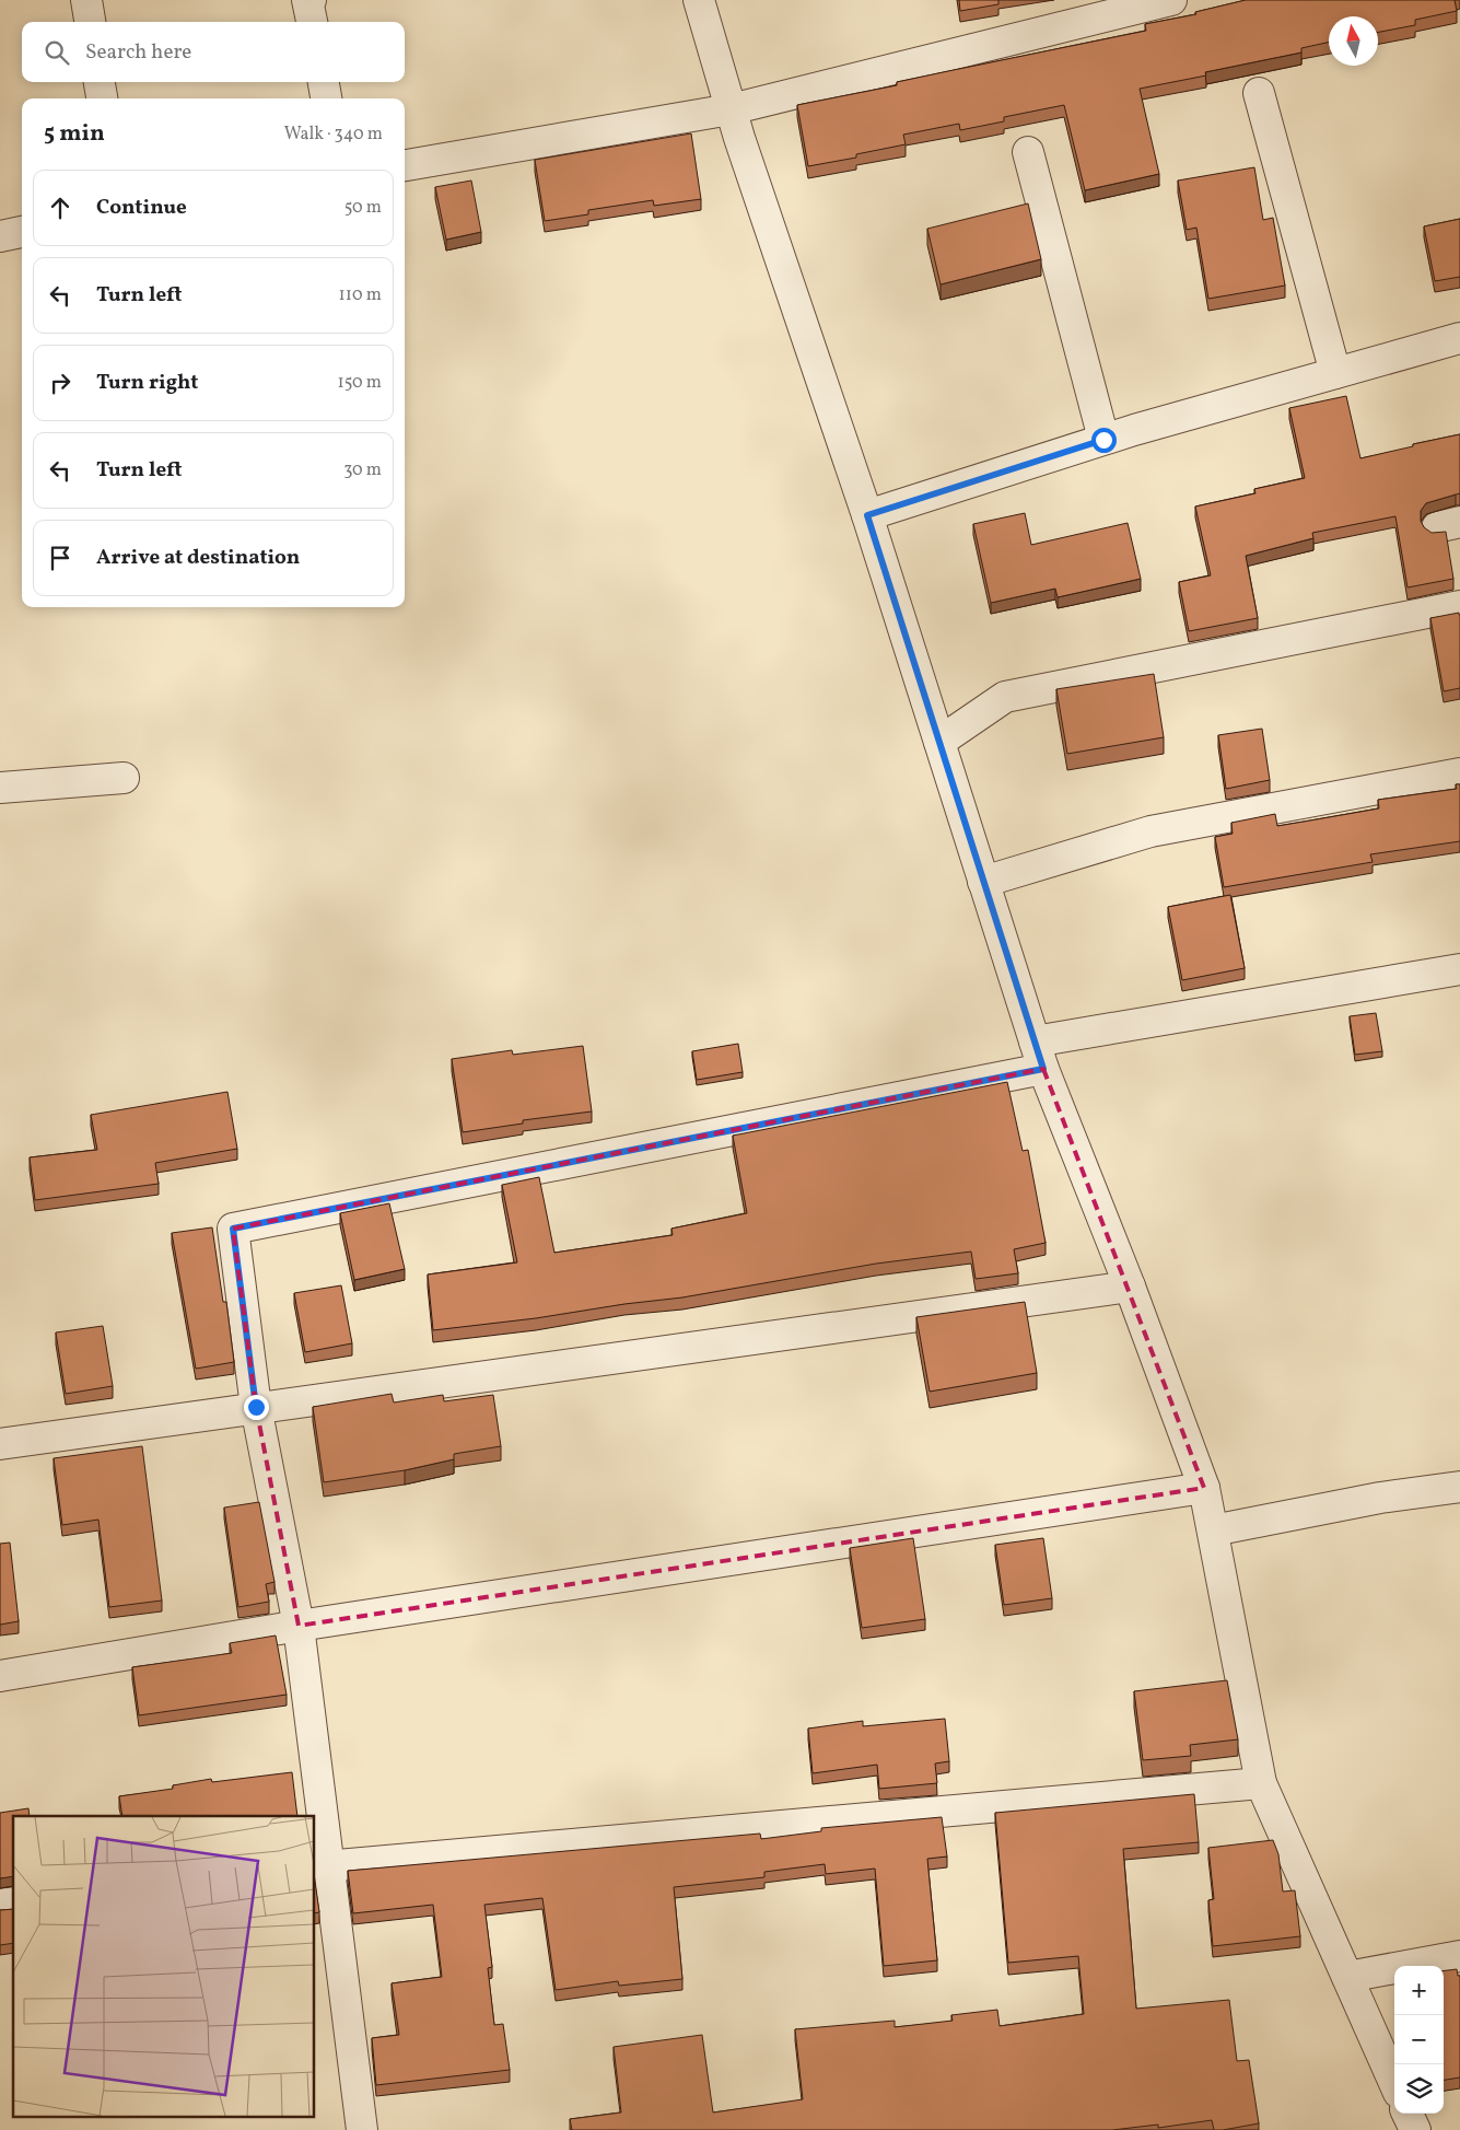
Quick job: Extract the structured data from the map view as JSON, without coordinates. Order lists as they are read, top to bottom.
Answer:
{
  "north": "top",
  "page": {
    "search": "Search here",
    "heading": ["5 min", "Walk · 340 m"],
    "list": [
      ["Continue", "50 m"],
      ["Turn left", "110 m"],
      ["Turn right", "150 m"],
      ["Turn left", "30 m"],
      "Arrive at destination"
    ],
    "map_buttons": ["+", "−"]
  }
}
